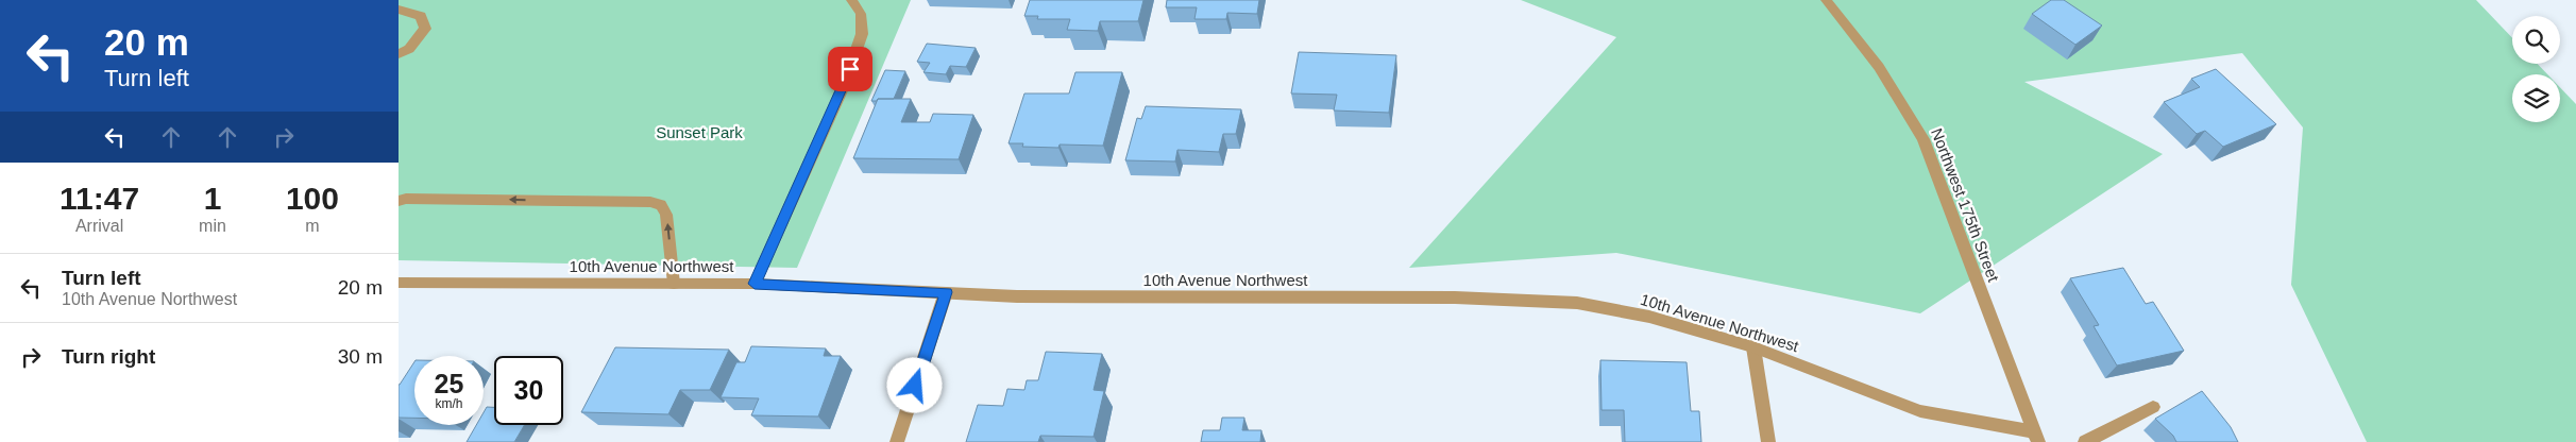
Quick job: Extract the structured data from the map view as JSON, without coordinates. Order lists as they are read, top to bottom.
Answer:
{
  "streets": {
    "street": ["Northwest 175th Street", "10th Avenue Northwest"]
  },
  "crossings": [
    ["Northwest 175th Street", "10th Avenue Northwest"]
  ],
  "parks": ["Sunset Park"],
  "page": {
    "turn": ["20 m", "Turn left"],
    "eta": [
      "11:47",
      "Arrival",
      "1",
      "min",
      "100",
      "m"
    ],
    "list": [
      {
        "name": "Turn left",
        "note": "10th Avenue Northwest",
        "value": "20 m"
      },
      {
        "name": "Turn right",
        "value": "30 m"
      }
    ],
    "speed": "25 km/h",
    "limit": "30"
  }
}
